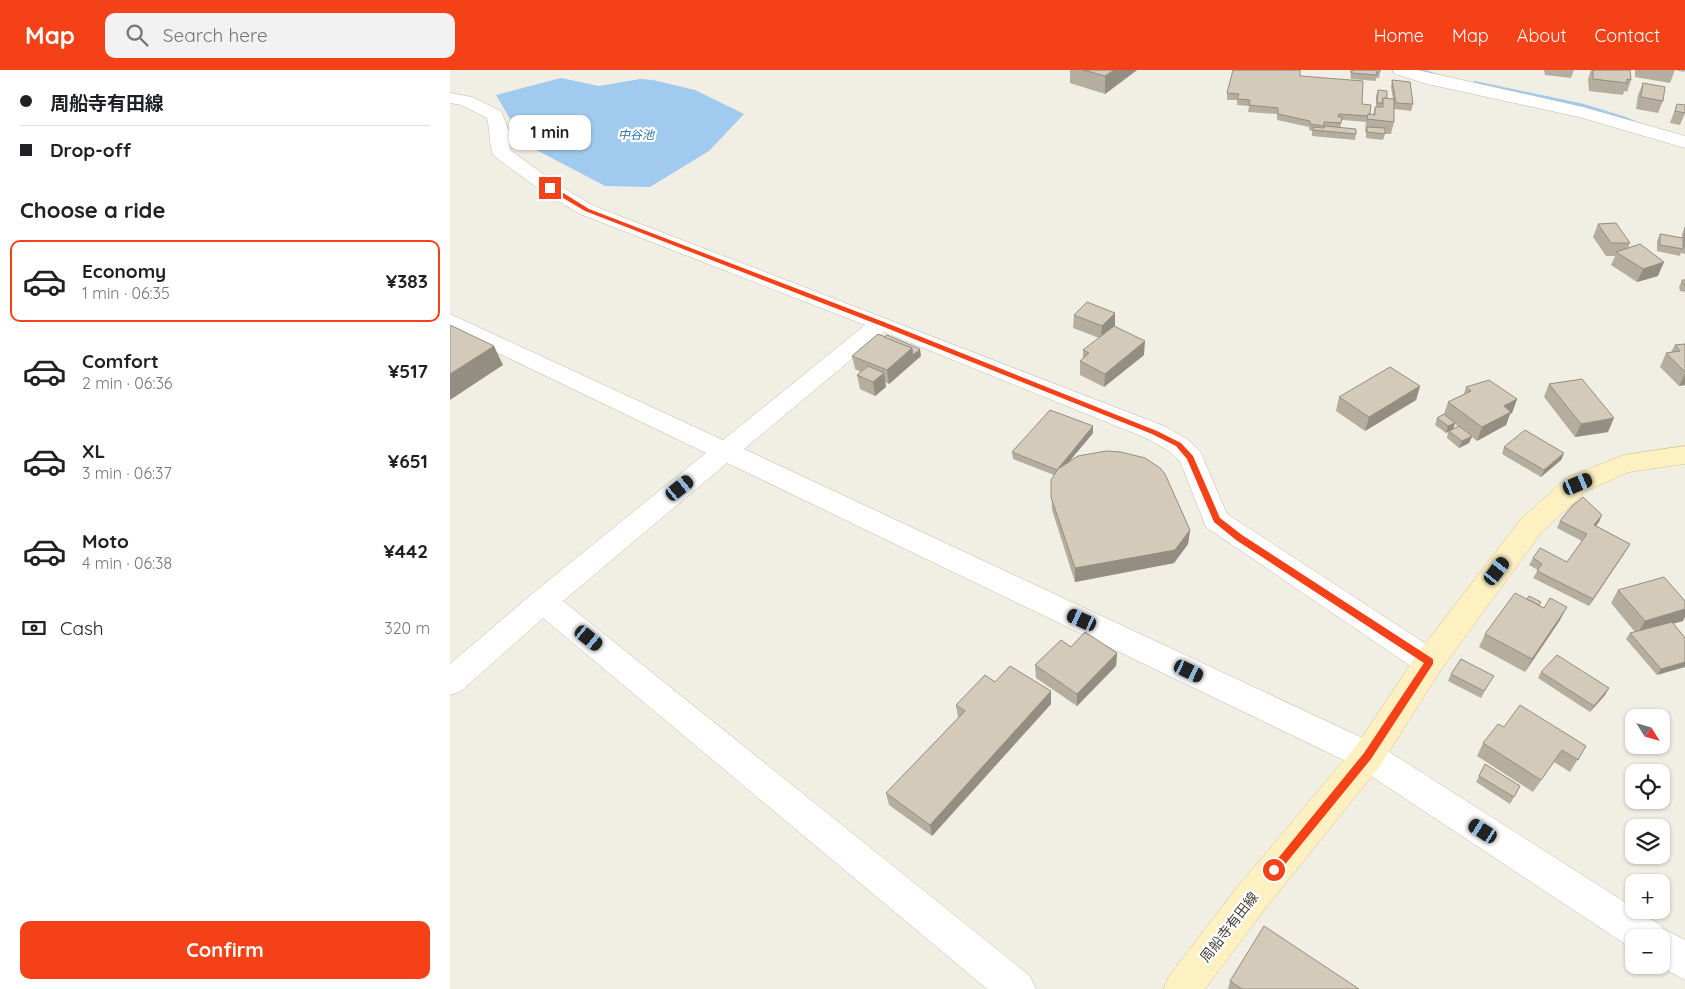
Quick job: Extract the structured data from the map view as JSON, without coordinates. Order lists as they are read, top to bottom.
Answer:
{
  "streets": {
    "main road": ["周船寺有田線"]
  },
  "water": ["中谷池"],
  "north": "bottom right",
  "page": {
    "header": "Map",
    "search": "Search here",
    "nav": [
      "Home",
      "Map",
      "About",
      "Contact"
    ],
    "banner": ["周船寺有田線", "Drop-off"],
    "bubble": "1 min",
    "heading": "Choose a ride",
    "list": [
      {
        "name": "Economy",
        "note": "1 min · 06:35",
        "value": "¥383"
      },
      {
        "name": "Comfort",
        "note": "2 min · 06:36",
        "value": "¥517"
      },
      {
        "name": "XL",
        "note": "3 min · 06:37",
        "value": "¥651"
      },
      {
        "name": "Moto",
        "note": "4 min · 06:38",
        "value": "¥442"
      }
    ],
    "pay": ["Cash", "320 m"],
    "map_buttons": ["+", "−"],
    "buttons": "Confirm"
  }
}
